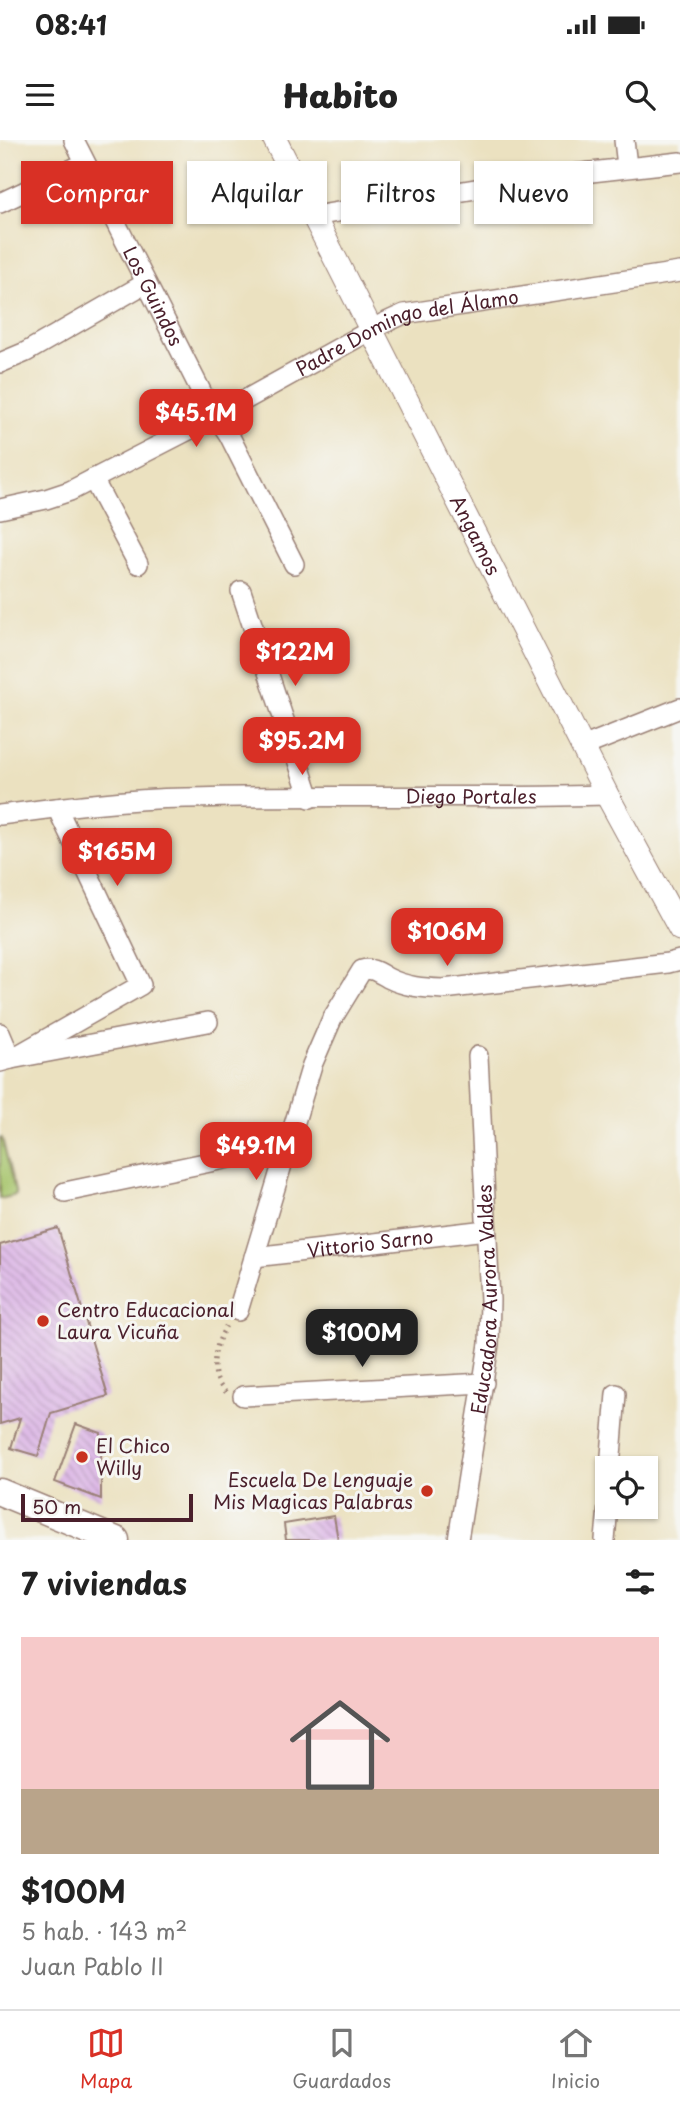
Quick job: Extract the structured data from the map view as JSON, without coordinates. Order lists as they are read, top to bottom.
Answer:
{
  "streets": {
    "street": [
      "Los Guindos",
      "Padre Domingo del Álamo",
      "Angamos",
      "Diego Portales",
      "Vittorio Sarno",
      "Educadora Aurora Valdes"
    ]
  },
  "crossings": [
    ["Los Guindos", "Padre Domingo del Álamo"],
    ["Padre Domingo del Álamo", "Angamos"],
    ["Angamos", "Diego Portales"],
    ["Vittorio Sarno", "Educadora Aurora Valdes"]
  ],
  "places": ["Centro Educacional Laura Vicuña", "El Chico Willy", "Escuela De Lenguaje Mis Magicas Palabras"],
  "scale_bar": "50 m",
  "page": {
    "status": "08:41",
    "header": "Habito",
    "chip": [
      "Comprar",
      "Alquilar",
      "Filtros",
      "Nuevo"
    ],
    "price": [
      "$45.1M",
      "$122M",
      "$95.2M",
      "$165M",
      "$106M",
      "$49.1M",
      "$100M"
    ],
    "scale": "50 m",
    "heading": "7 viviendas",
    "list": [
      {
        "name": "$100M",
        "note": "5 hab. · 143 m² · Juan Pablo II"
      }
    ],
    "tabs": ["Mapa", "Guardados", "Inicio"]
  }
}
